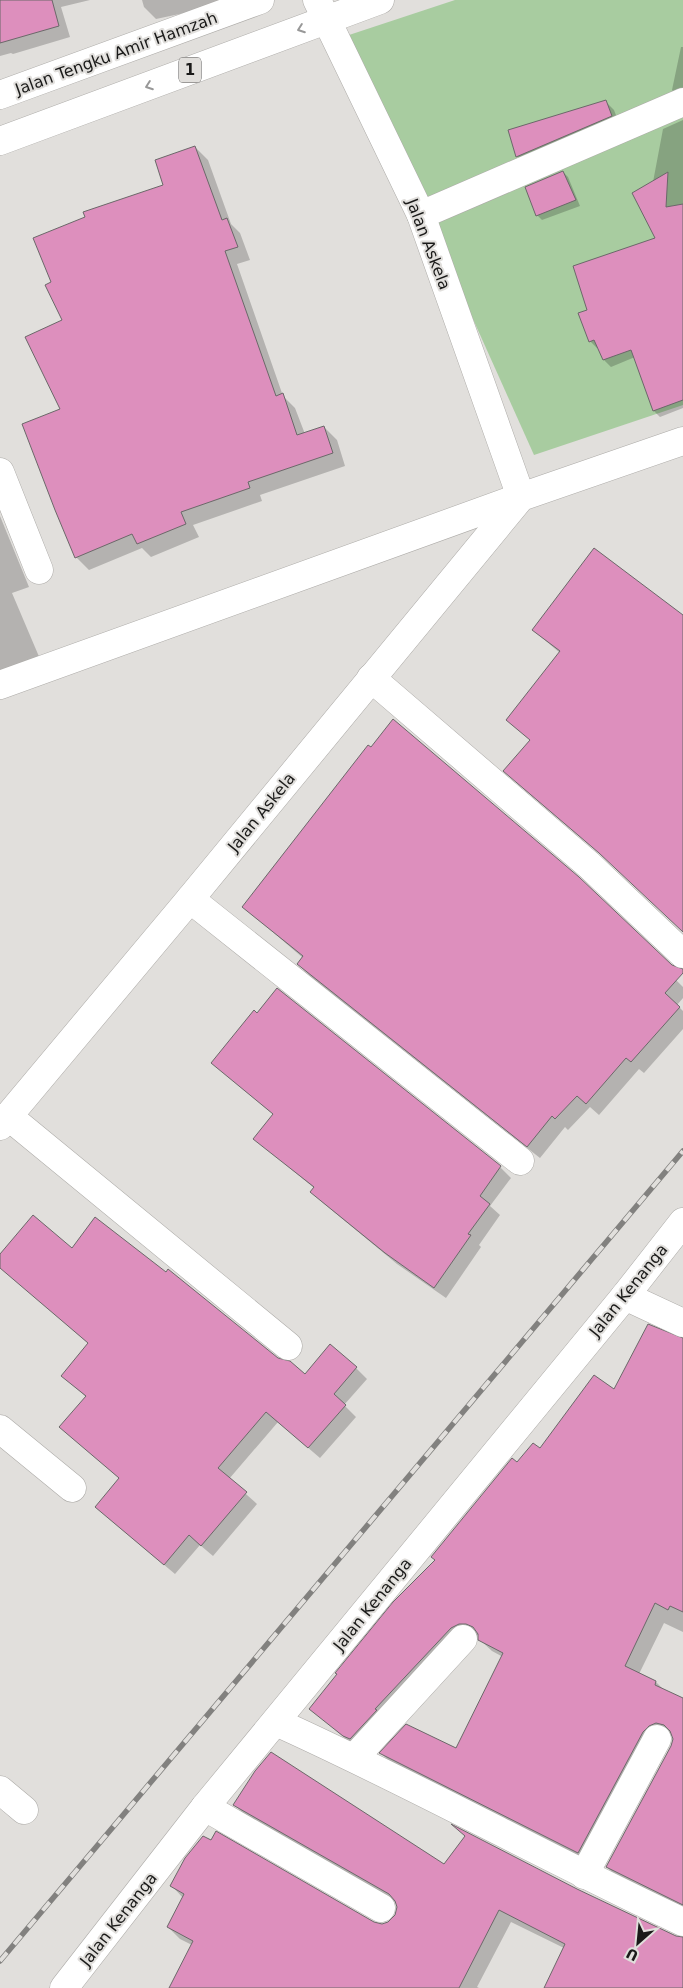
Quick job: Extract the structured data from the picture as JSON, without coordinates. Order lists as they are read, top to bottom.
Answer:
{
  "streets": {
    "street": [
      "Jalan Tengku Amir Hamzah",
      "1",
      "Jalan Askela",
      "Jalan Kenanga"
    ]
  },
  "crossings": [
    ["1", "Jalan Askela"]
  ],
  "north": "bottom left"
}
